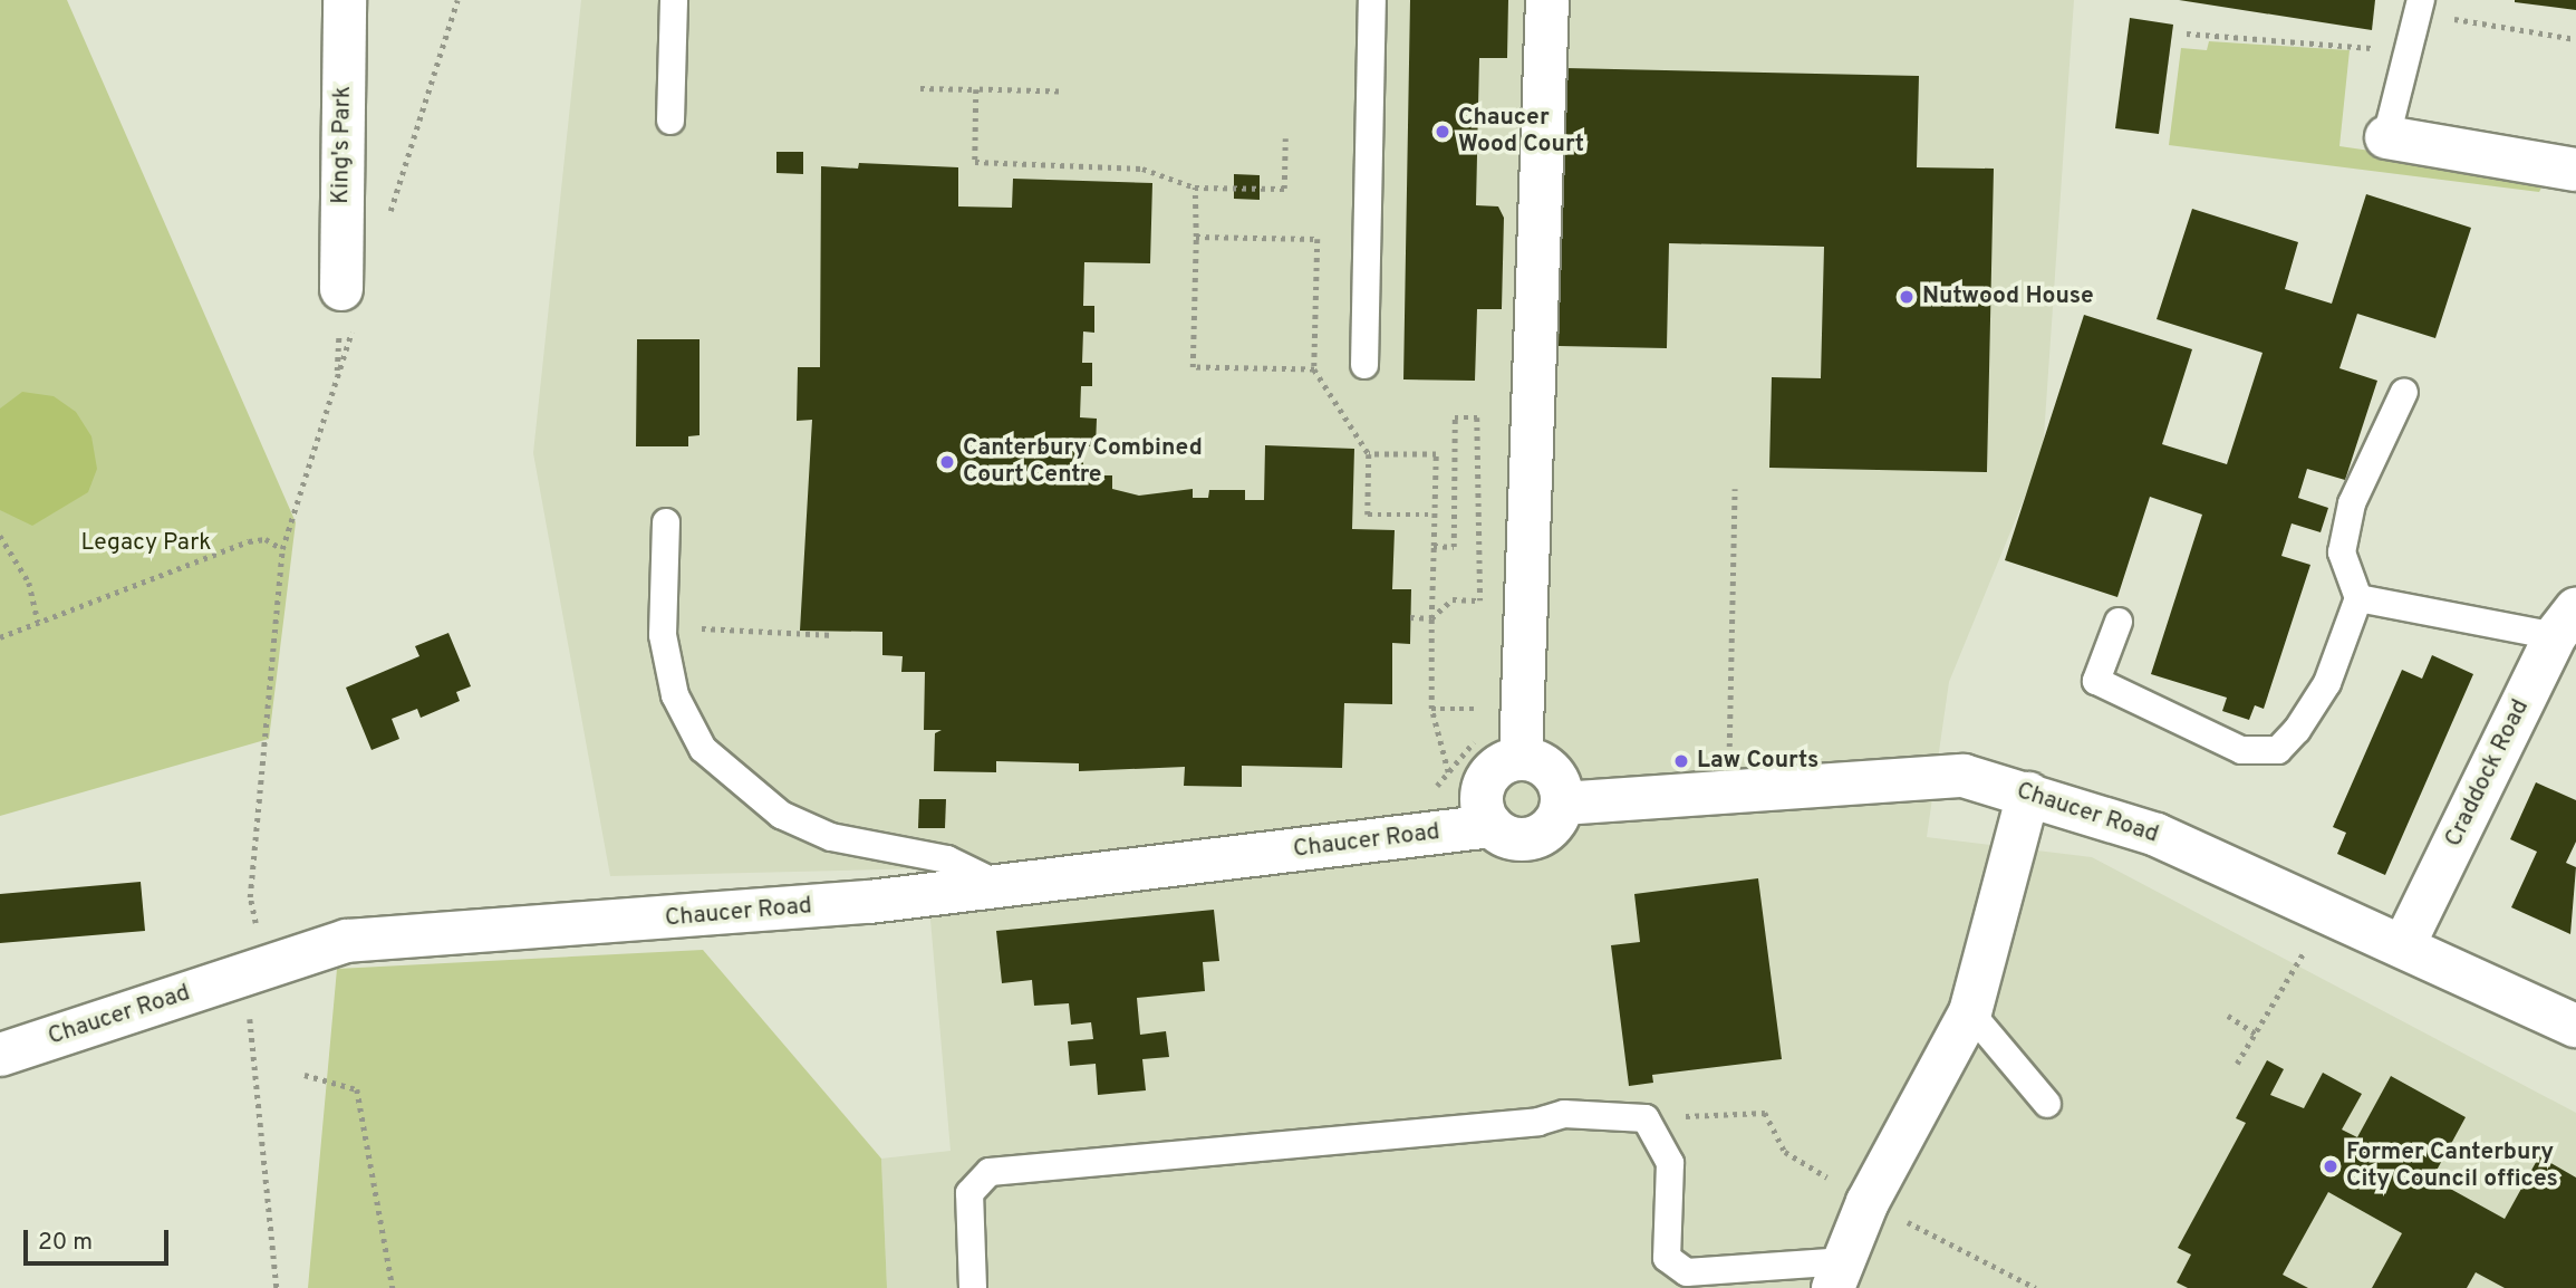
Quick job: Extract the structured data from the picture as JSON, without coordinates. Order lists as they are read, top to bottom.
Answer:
{
  "streets": {
    "street": ["King's Park", "Craddock Road", "Chaucer Road"]
  },
  "crossings": [
    ["Craddock Road", "Chaucer Road"]
  ],
  "parks": ["Legacy Park"],
  "places": [
    "Chaucer Wood Court",
    "Nutwood House",
    "Canterbury Combined Court Centre",
    "Law Courts",
    "Former Canterbury City Council offices"
  ],
  "scale_bar": "20 m"
}
